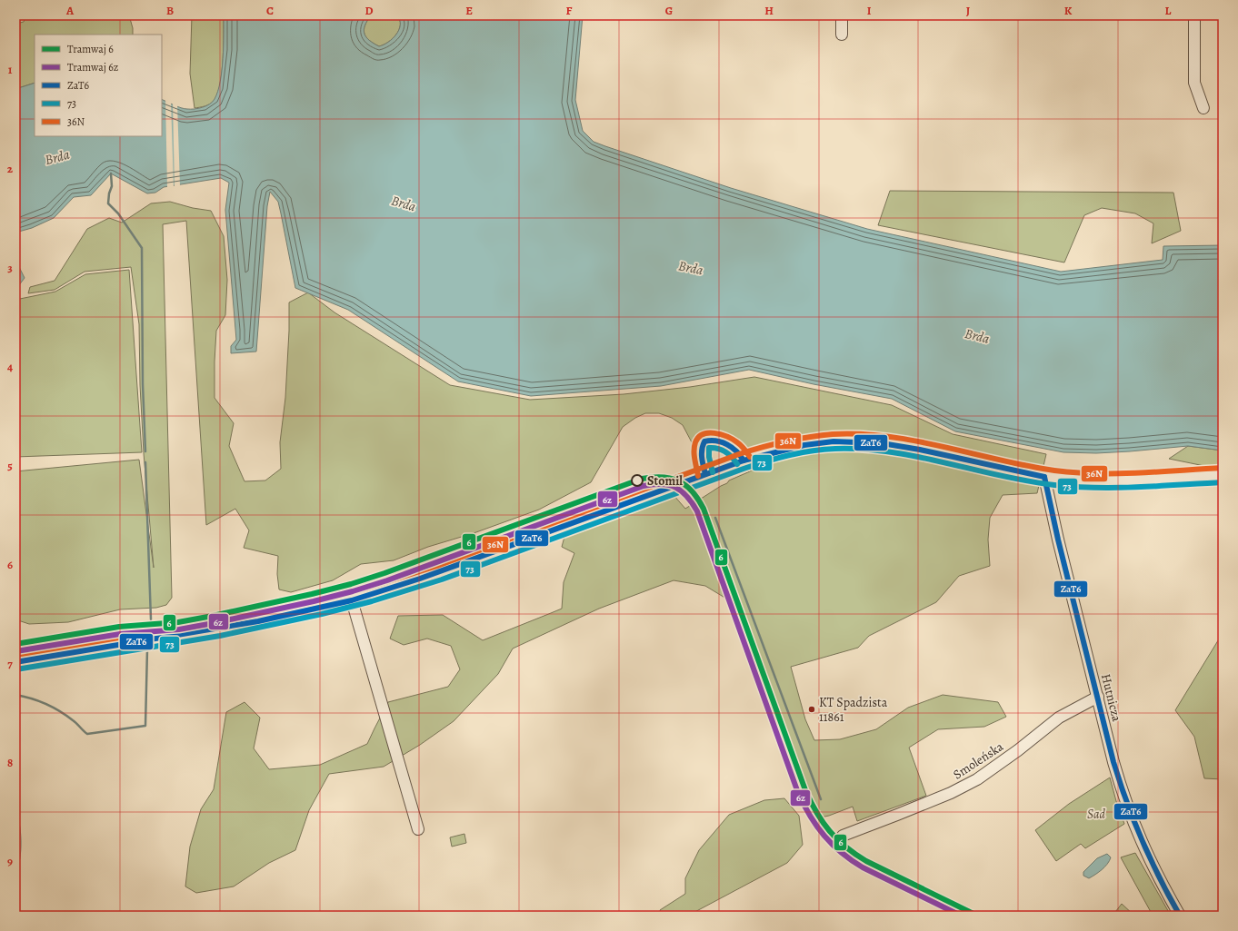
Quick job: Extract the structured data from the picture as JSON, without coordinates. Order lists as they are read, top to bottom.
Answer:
{
  "streets": {
    "street": ["Hutnicza", "Smoleńska"]
  },
  "crossings": [
    ["Hutnicza", "Smoleńska"]
  ],
  "water": ["Brda"],
  "parks": ["Sad"],
  "places": ["Stomil", "KT Spadzista 11861"],
  "lines": [
    "transit line 36N",
    "transit line ZaT6",
    "transit line 73",
    "tram line 6",
    "tram line 6z"
  ],
  "legend": [
    "Tramwaj 6",
    "Tramwaj 6z",
    "ZaT6",
    "73",
    "36N"
  ],
  "grid": {
    "columns": [
      "A",
      "B",
      "C",
      "D",
      "E",
      "F",
      "G",
      "H",
      "I",
      "J",
      "K",
      "L"
    ],
    "rows": [
      "1",
      "2",
      "3",
      "4",
      "5",
      "6",
      "7",
      "8",
      "9"
    ]
  }
}
